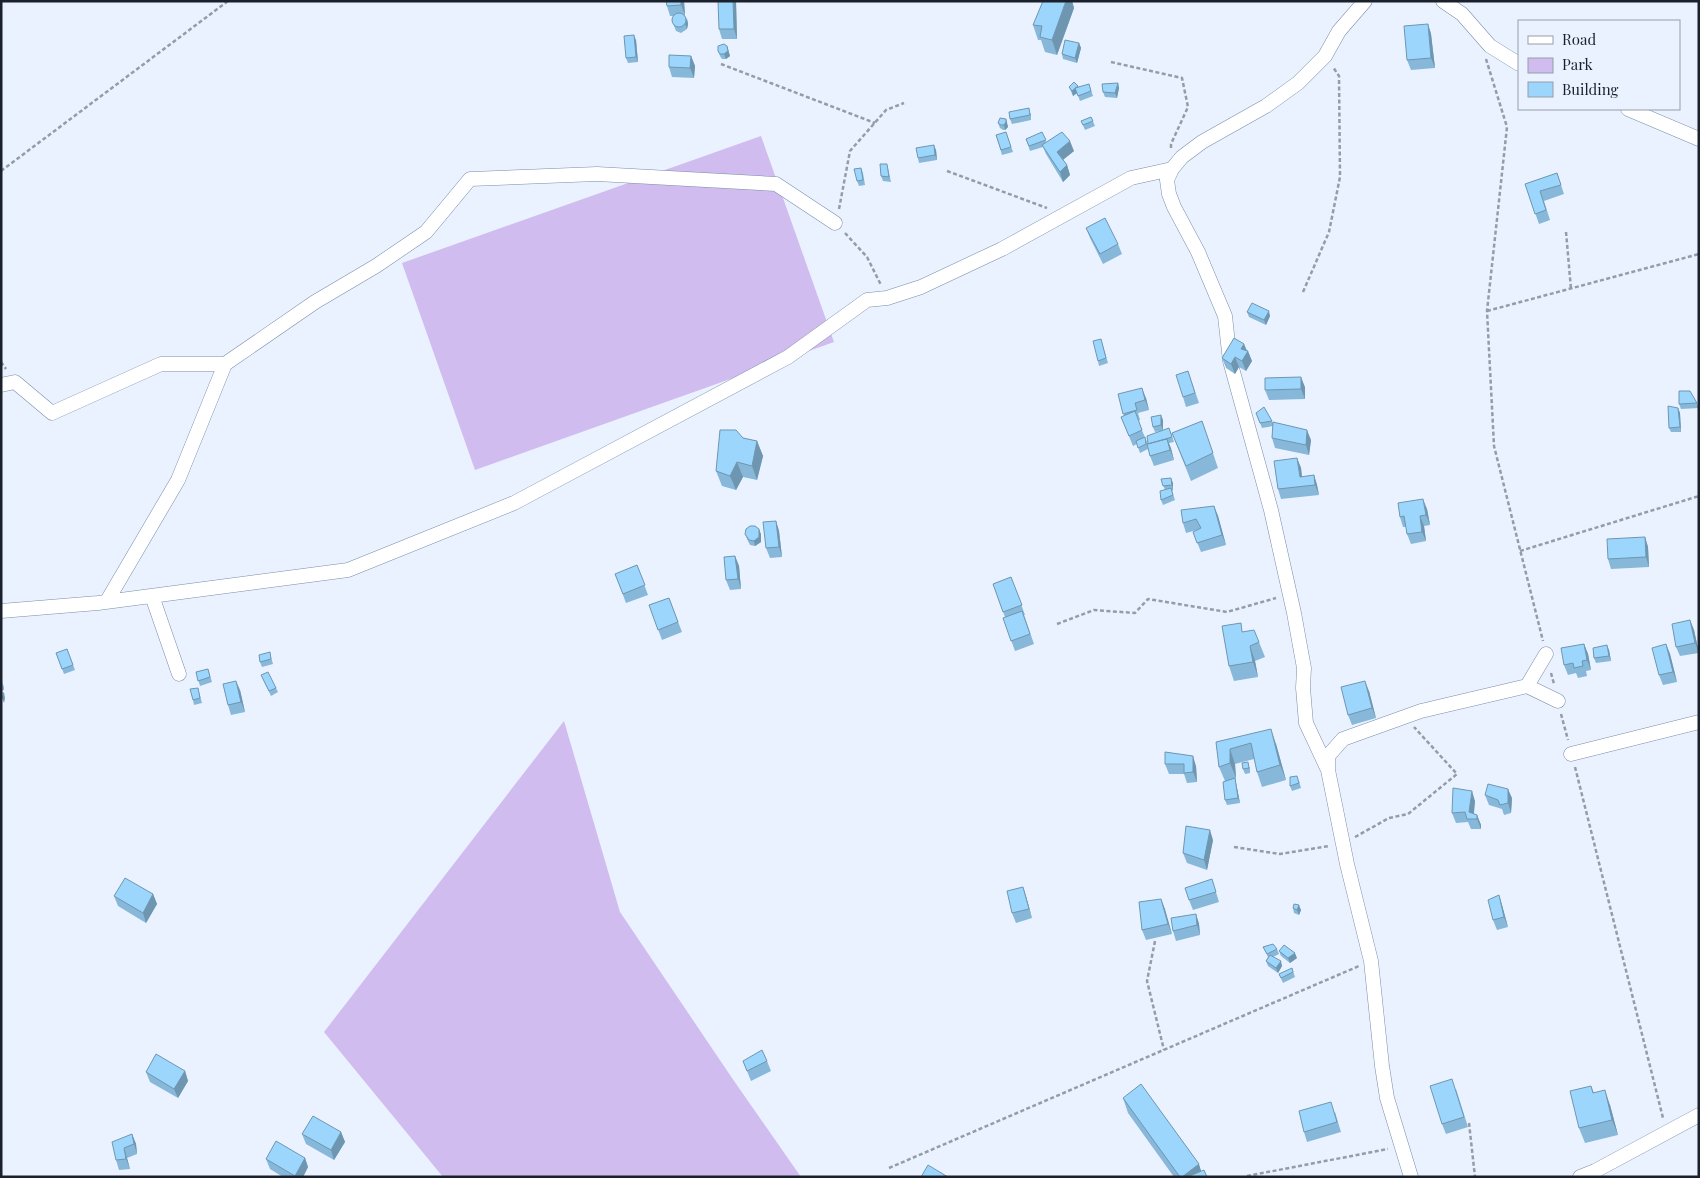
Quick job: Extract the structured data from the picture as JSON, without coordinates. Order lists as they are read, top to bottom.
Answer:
{
  "legend": ["Road", "Park", "Building"]
}
